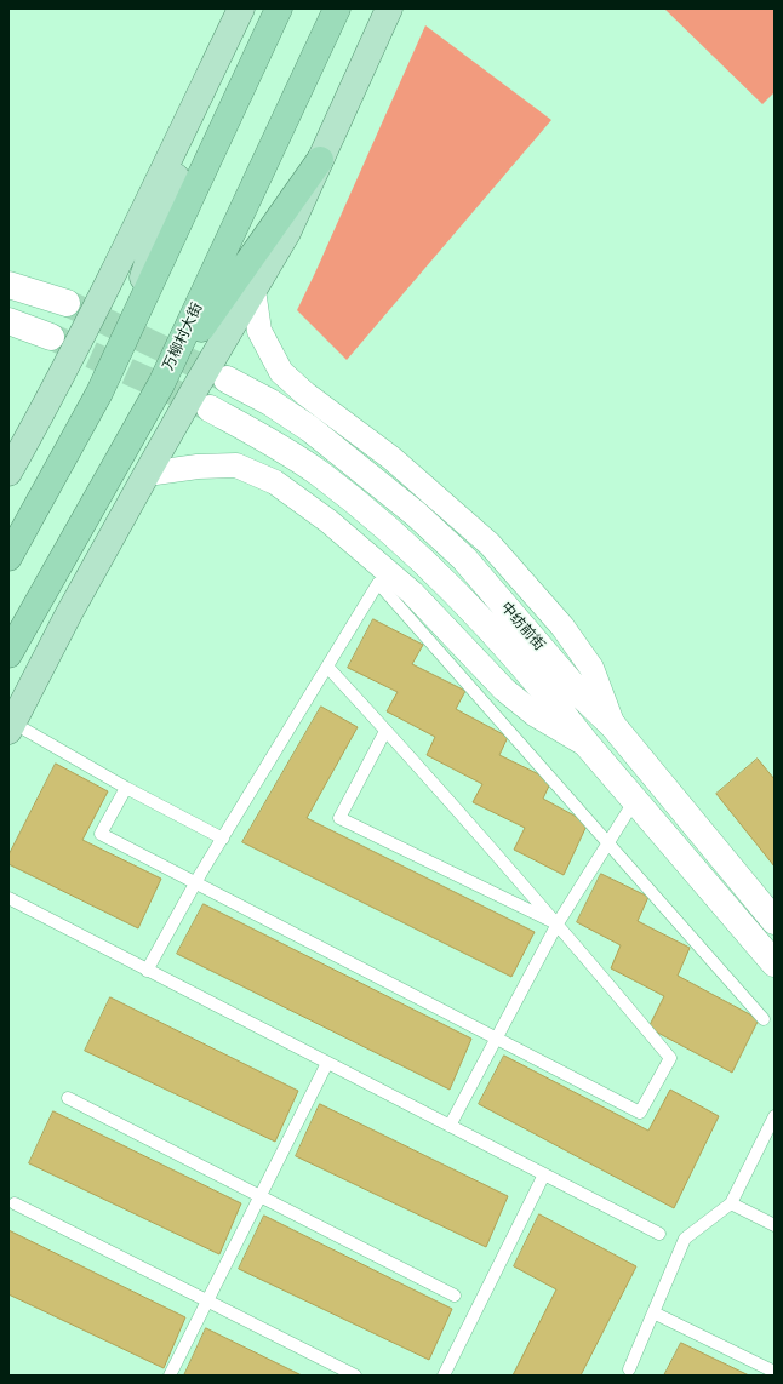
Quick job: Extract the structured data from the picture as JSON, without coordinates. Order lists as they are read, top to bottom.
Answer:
{
  "streets": {
    "highway": ["万柳村大街"],
    "street": ["中纺前街"]
  }
}
